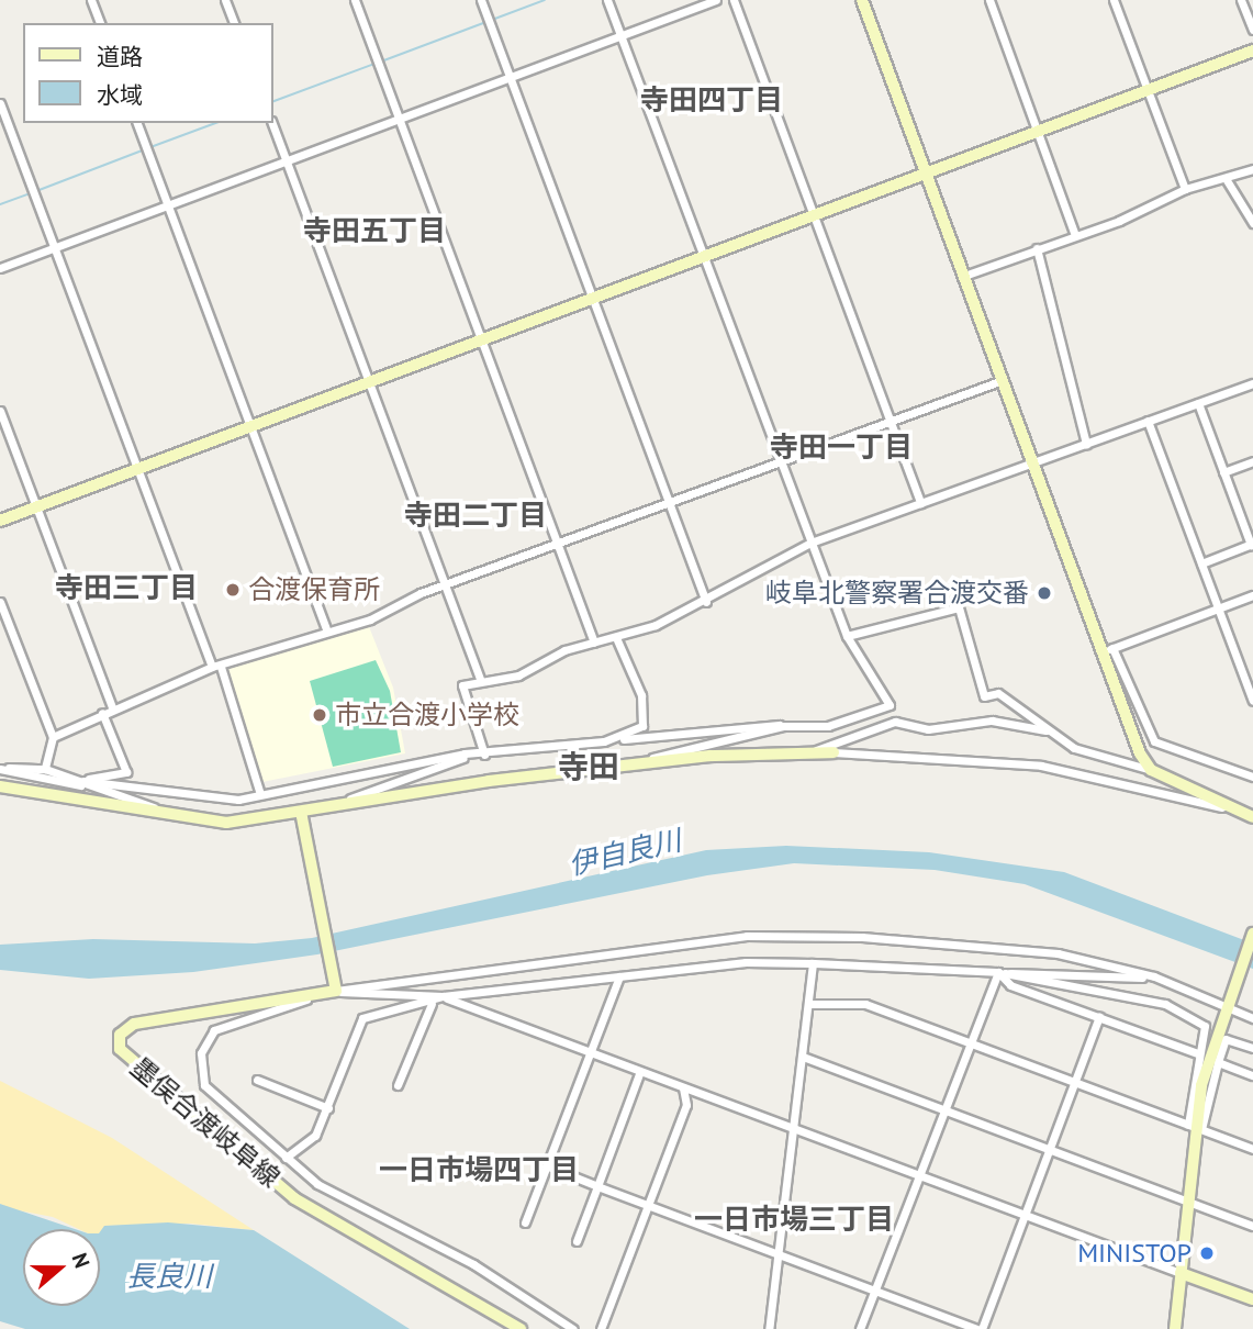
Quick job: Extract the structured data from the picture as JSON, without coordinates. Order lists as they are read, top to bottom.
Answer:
{
  "streets": {
    "street": ["墨俣合渡岐阜線"]
  },
  "districts": [
    "寺田四丁目",
    "寺田五丁目",
    "寺田一丁目",
    "寺田二丁目",
    "寺田三丁目",
    "寺田",
    "一日市場四丁目",
    "一日市場三丁目"
  ],
  "water": ["伊自良川", "長良川"],
  "places": [
    "合渡保育所",
    "岐阜北警察署合渡交番",
    "市立合渡小学校",
    "MINISTOP"
  ],
  "legend": ["道路", "水域"],
  "north": "right"
}
